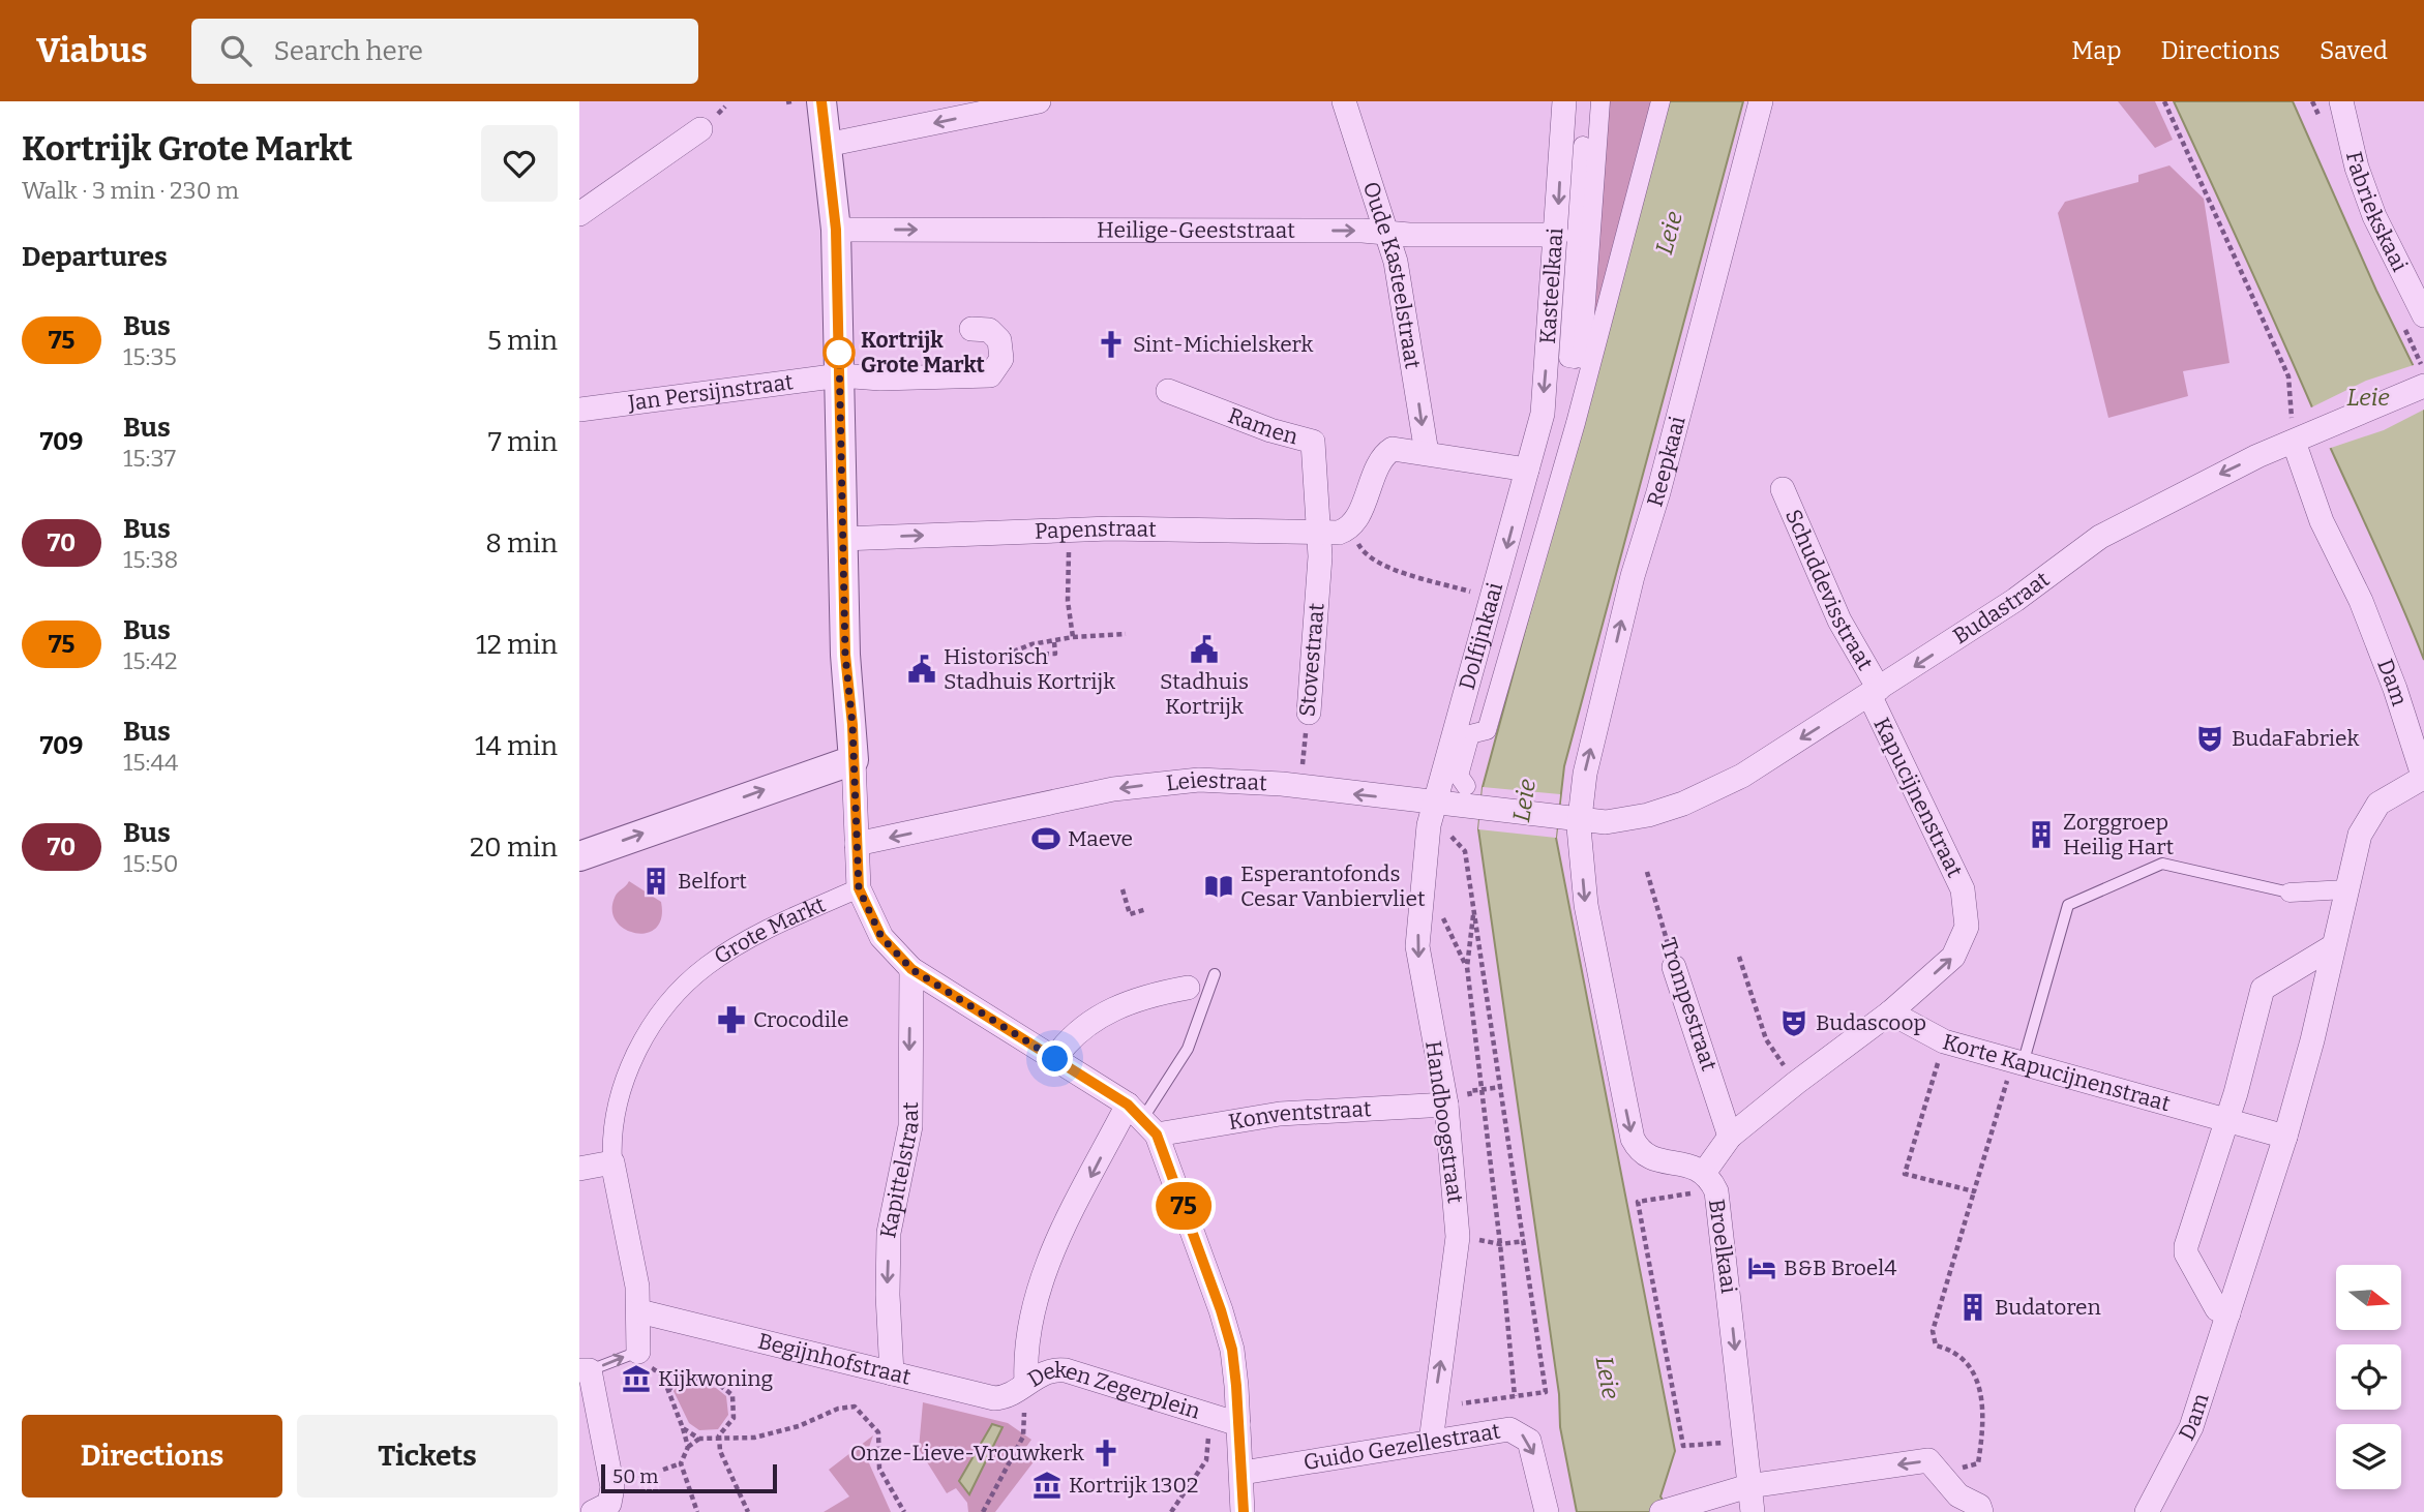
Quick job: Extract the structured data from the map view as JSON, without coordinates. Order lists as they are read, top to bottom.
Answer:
{
  "streets": {
    "street": [
      "Fabriekskaai",
      "Heilige-Geeststraat",
      "Oude Kasteelstraat",
      "Kasteelkaai",
      "Jan Persijnstraat",
      "Ramen",
      "Reepkaai",
      "Papenstraat",
      "Schuddevisstraat",
      "Budastraat",
      "Dolfijnkaai",
      "Stovestraat",
      "Dam",
      "Leiestraat",
      "Kapucijnenstraat",
      "Grote Markt",
      "Trompestraat",
      "Korte Kapucijnenstraat",
      "Konventstraat",
      "Handboogstraat",
      "Kapittelstraat",
      "Broelkaai",
      "Begijnhofstraat",
      "Deken Zegerplein",
      "Guido Gezellestraat"
    ]
  },
  "crossings": [
    ["Heilige-Geeststraat", "Oude Kasteelstraat"],
    ["Heilige-Geeststraat", "Kasteelkaai"],
    ["Kasteelkaai", "Dolfijnkaai"],
    ["Ramen", "Papenstraat"],
    ["Ramen", "Stovestraat"],
    ["Reepkaai", "Budastraat"],
    ["Reepkaai", "Leiestraat"],
    ["Reepkaai", "Broelkaai"],
    ["Papenstraat", "Stovestraat"],
    ["Schuddevisstraat", "Budastraat"],
    ["Schuddevisstraat", "Kapucijnenstraat"],
    ["Budastraat", "Dam"],
    ["Budastraat", "Leiestraat"],
    ["Budastraat", "Kapucijnenstraat"],
    ["Budastraat", "Broelkaai"],
    ["Dolfijnkaai", "Leiestraat"],
    ["Dolfijnkaai", "Handboogstraat"],
    ["Stovestraat", "Leiestraat"],
    ["Leiestraat", "Handboogstraat"],
    ["Leiestraat", "Broelkaai"],
    ["Kapucijnenstraat", "Trompestraat"],
    ["Kapucijnenstraat", "Korte Kapucijnenstraat"],
    ["Kapucijnenstraat", "Broelkaai"],
    ["Grote Markt", "Begijnhofstraat"],
    ["Konventstraat", "Handboogstraat"],
    ["Handboogstraat", "Guido Gezellestraat"],
    ["Kapittelstraat", "Begijnhofstraat"],
    ["Begijnhofstraat", "Deken Zegerplein"]
  ],
  "one_way": [
    "Papenstraat",
    "Budastraat",
    "Leiestraat",
    "Kapucijnenstraat",
    "Broelkaai"
  ],
  "water": ["Leie"],
  "places": {
    "church": ["Sint-Michielskerk", "Onze-Lieve-Vrouwkerk"],
    "other": ["Kortrijk Grote Markt"],
    "public building": ["Stadhuis Kortrijk", "Historisch Stadhuis Kortrijk"],
    "theatre": ["BudaFabriek", "Budascoop"],
    "building": ["Zorggroep Heilig Hart", "Belfort", "Budatoren"],
    "sports": ["Maeve"],
    "library": ["Esperantofonds Cesar Vanbiervliet"],
    "pharmacy": ["Crocodile"],
    "hotel": ["B&B Broel4"],
    "museum": ["Kijkwoning", "Kortrijk 1302"]
  },
  "lines": ["bus line 75"],
  "scale_bar": "50 m",
  "north": "right",
  "page": {
    "header": "Viabus",
    "search": "Search here",
    "nav": ["Map", "Directions", "Saved"],
    "heading": [
      ["Kortrijk Grote Markt", "Walk · 3 min · 230 m"],
      "Departures"
    ],
    "on_map": "75",
    "list": [
      {
        "mark": "75",
        "name": "Bus",
        "note": "15:35",
        "value": "5 min"
      },
      {
        "mark": "709",
        "name": "Bus",
        "note": "15:37",
        "value": "7 min"
      },
      {
        "mark": "70",
        "name": "Bus",
        "note": "15:38",
        "value": "8 min"
      },
      {
        "mark": "75",
        "name": "Bus",
        "note": "15:42",
        "value": "12 min"
      },
      {
        "mark": "709",
        "name": "Bus",
        "note": "15:44",
        "value": "14 min"
      },
      {
        "mark": "70",
        "name": "Bus",
        "note": "15:50",
        "value": "20 min"
      }
    ],
    "buttons": ["Directions", "Tickets"],
    "scale": "50 m"
  }
}
